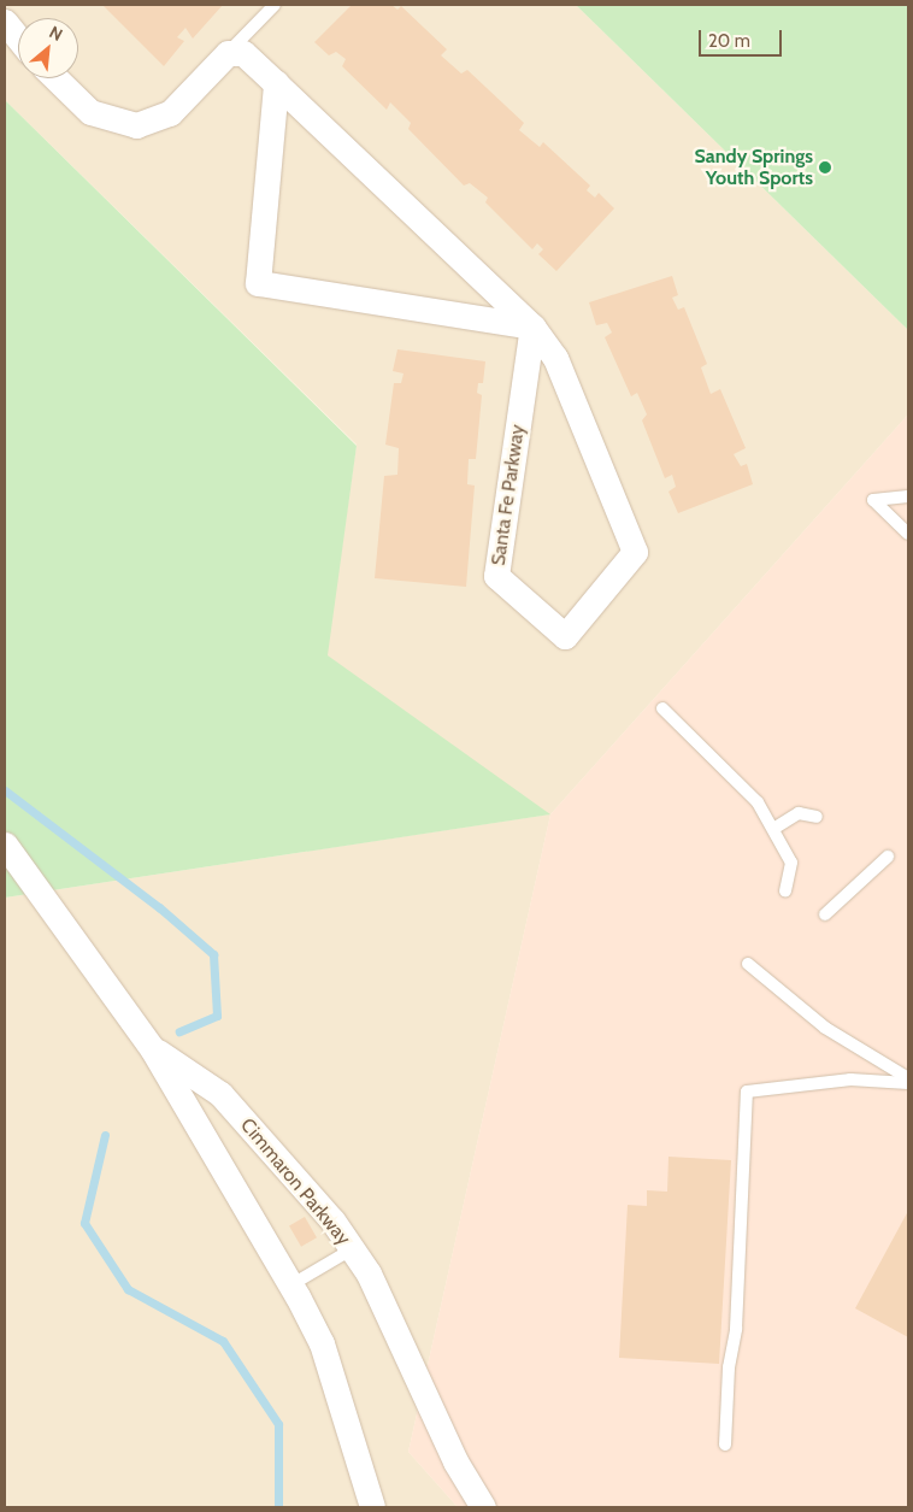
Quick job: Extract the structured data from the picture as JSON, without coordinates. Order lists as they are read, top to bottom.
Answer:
{
  "streets": {
    "street": ["Santa Fe Parkway", "Cimmaron Parkway"]
  },
  "places": ["Sandy Springs Youth Sports"],
  "scale_bar": "20 m",
  "north": "top right"
}
